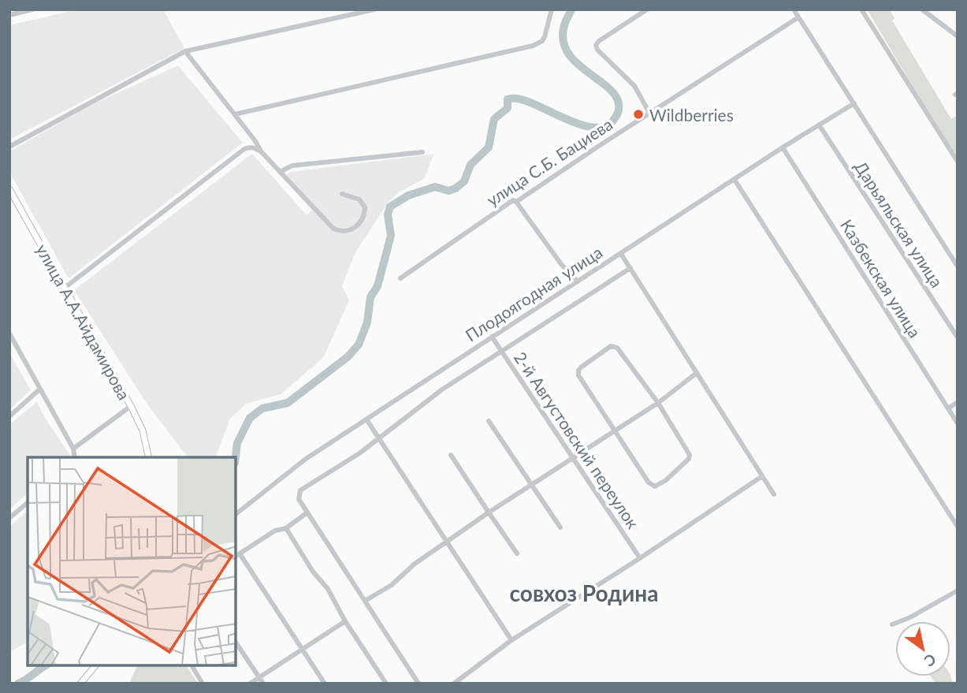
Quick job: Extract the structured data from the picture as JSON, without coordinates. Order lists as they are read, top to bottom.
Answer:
{
  "streets": {
    "main road": ["улица А.А.Айдамирова"],
    "street": [
      "улица С.Б. Бациева",
      "Дарьяльская улица",
      "Казбекская улица",
      "Плодоягодная улица",
      "2-й Августовский переулок"
    ]
  },
  "crossings": [
    ["Дарьяльская улица", "Плодоягодная улица"],
    ["Казбекская улица", "Плодоягодная улица"],
    ["Плодоягодная улица", "2-й Августовский переулок"]
  ],
  "districts": ["совхоз Родина"],
  "places": ["Wildberries"],
  "north": "bottom right"
}
